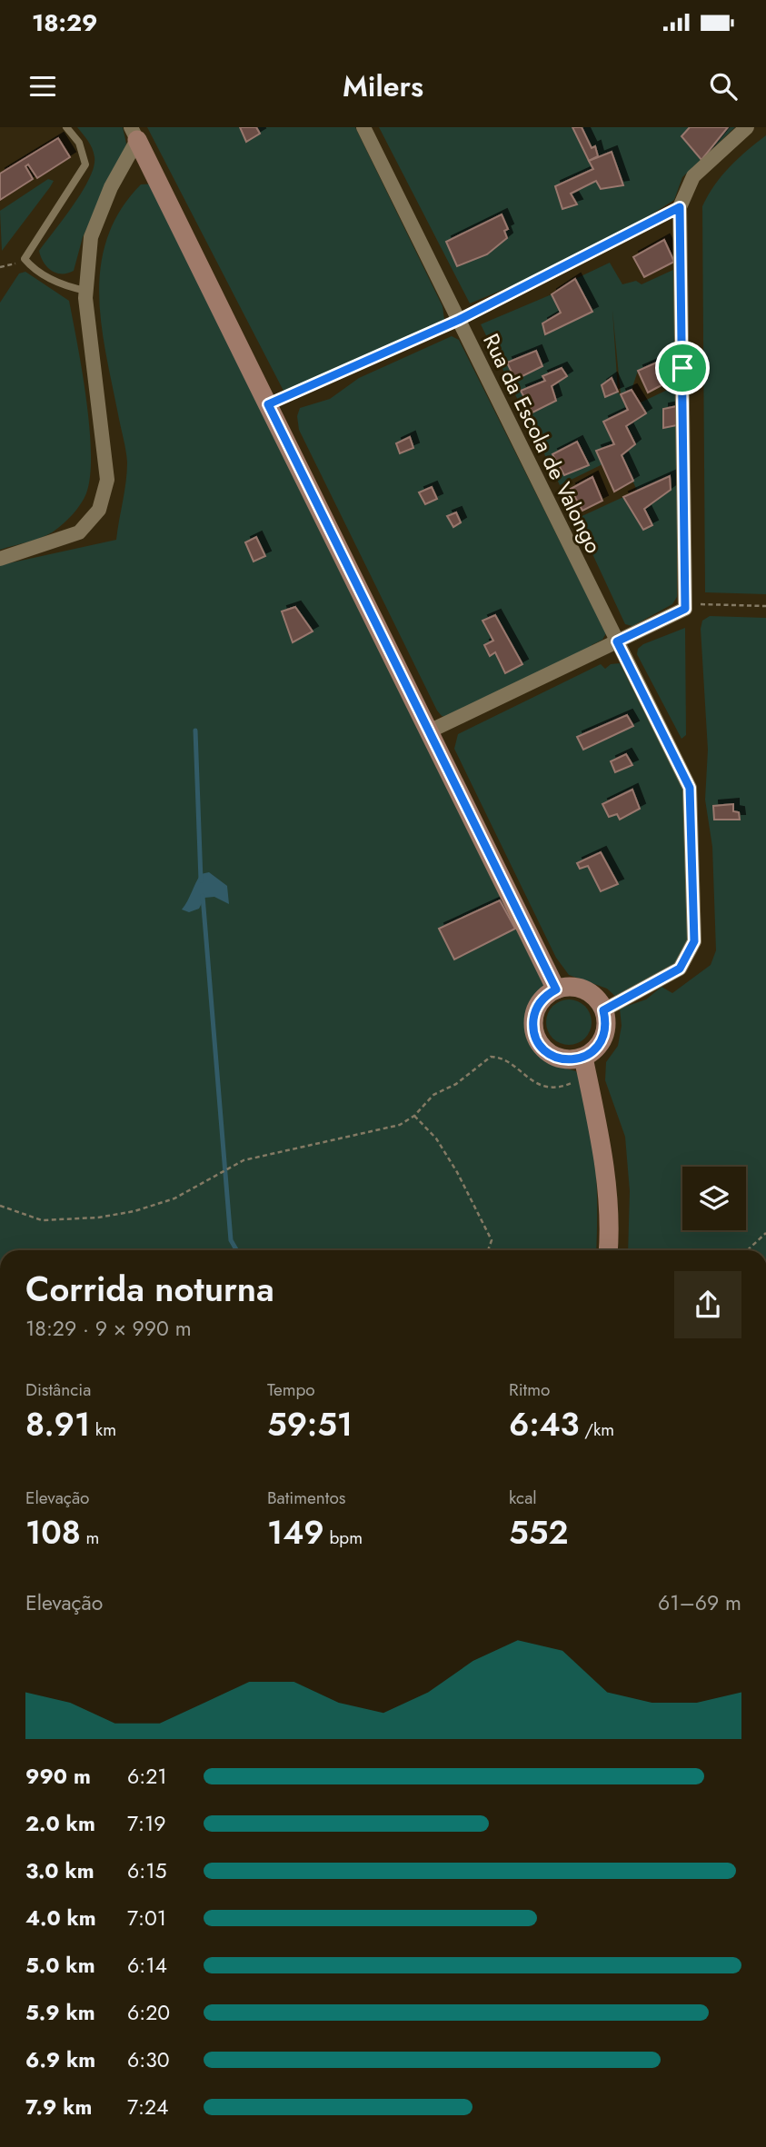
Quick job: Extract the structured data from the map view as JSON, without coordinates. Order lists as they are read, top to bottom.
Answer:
{
  "streets": {
    "street": ["Rua da Escola de Valongo"]
  },
  "page": {
    "status": "18:29",
    "header": "Milers",
    "heading": ["Corrida noturna", "18:29 · 9 × 990 m"],
    "stats": [
      ["Distância", "8.91 km"],
      ["Tempo", "59:51"],
      ["Ritmo", "6:43 /km"],
      ["Elevação", "108 m"],
      ["Batimentos", "149 bpm"],
      ["kcal", "552"]
    ],
    "chart": ["Elevação", "61–69 m"],
    "list": [
      {
        "name": "990 m",
        "note": "6:21"
      },
      {
        "name": "2.0 km",
        "note": "7:19"
      },
      {
        "name": "3.0 km",
        "note": "6:15"
      },
      {
        "name": "4.0 km",
        "note": "7:01"
      },
      {
        "name": "5.0 km",
        "note": "6:14"
      },
      {
        "name": "5.9 km",
        "note": "6:20"
      },
      {
        "name": "6.9 km",
        "note": "6:30"
      },
      {
        "name": "7.9 km",
        "note": "7:24"
      }
    ]
  }
}
